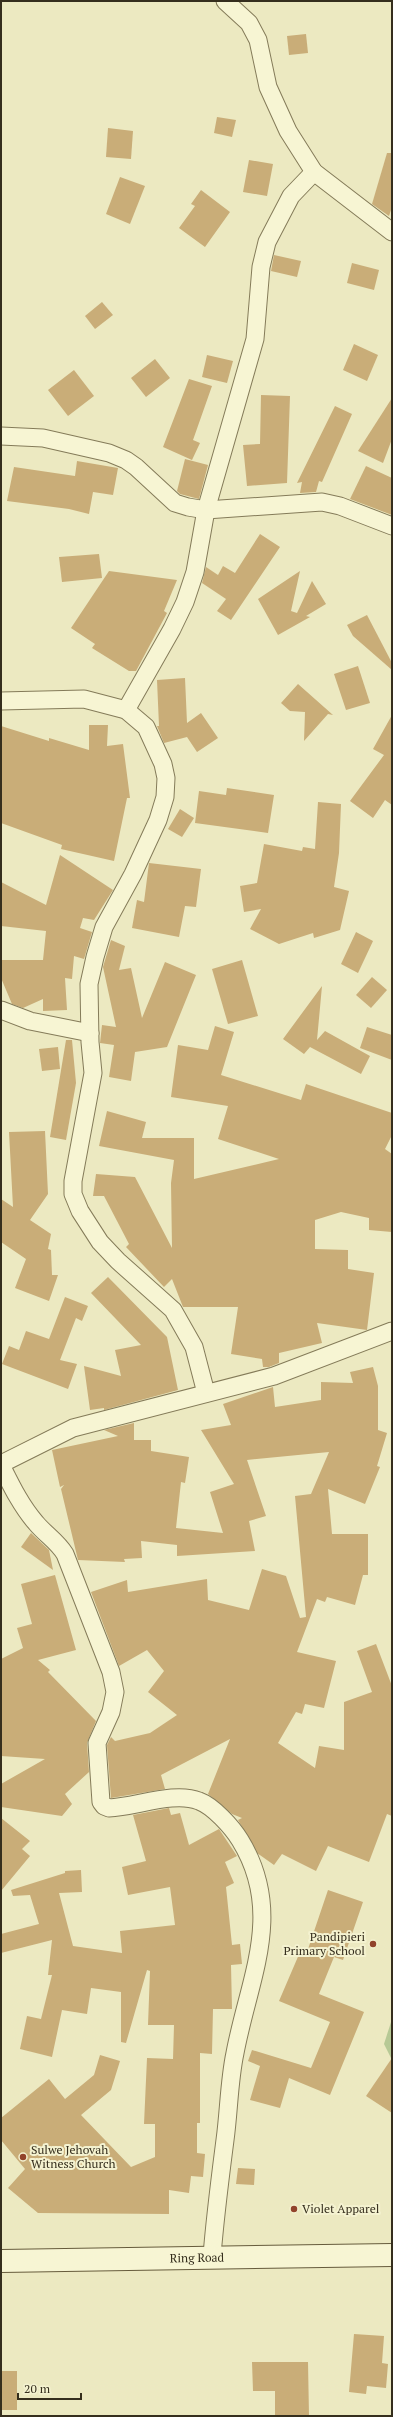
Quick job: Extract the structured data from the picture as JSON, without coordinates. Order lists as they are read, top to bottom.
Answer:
{
  "streets": {
    "main road": ["Ring Road"]
  },
  "places": ["Pandipieri Primary School", "Sulwe Jehovah Witness Church", "Violet Apparel"],
  "scale_bar": "20 m"
}
